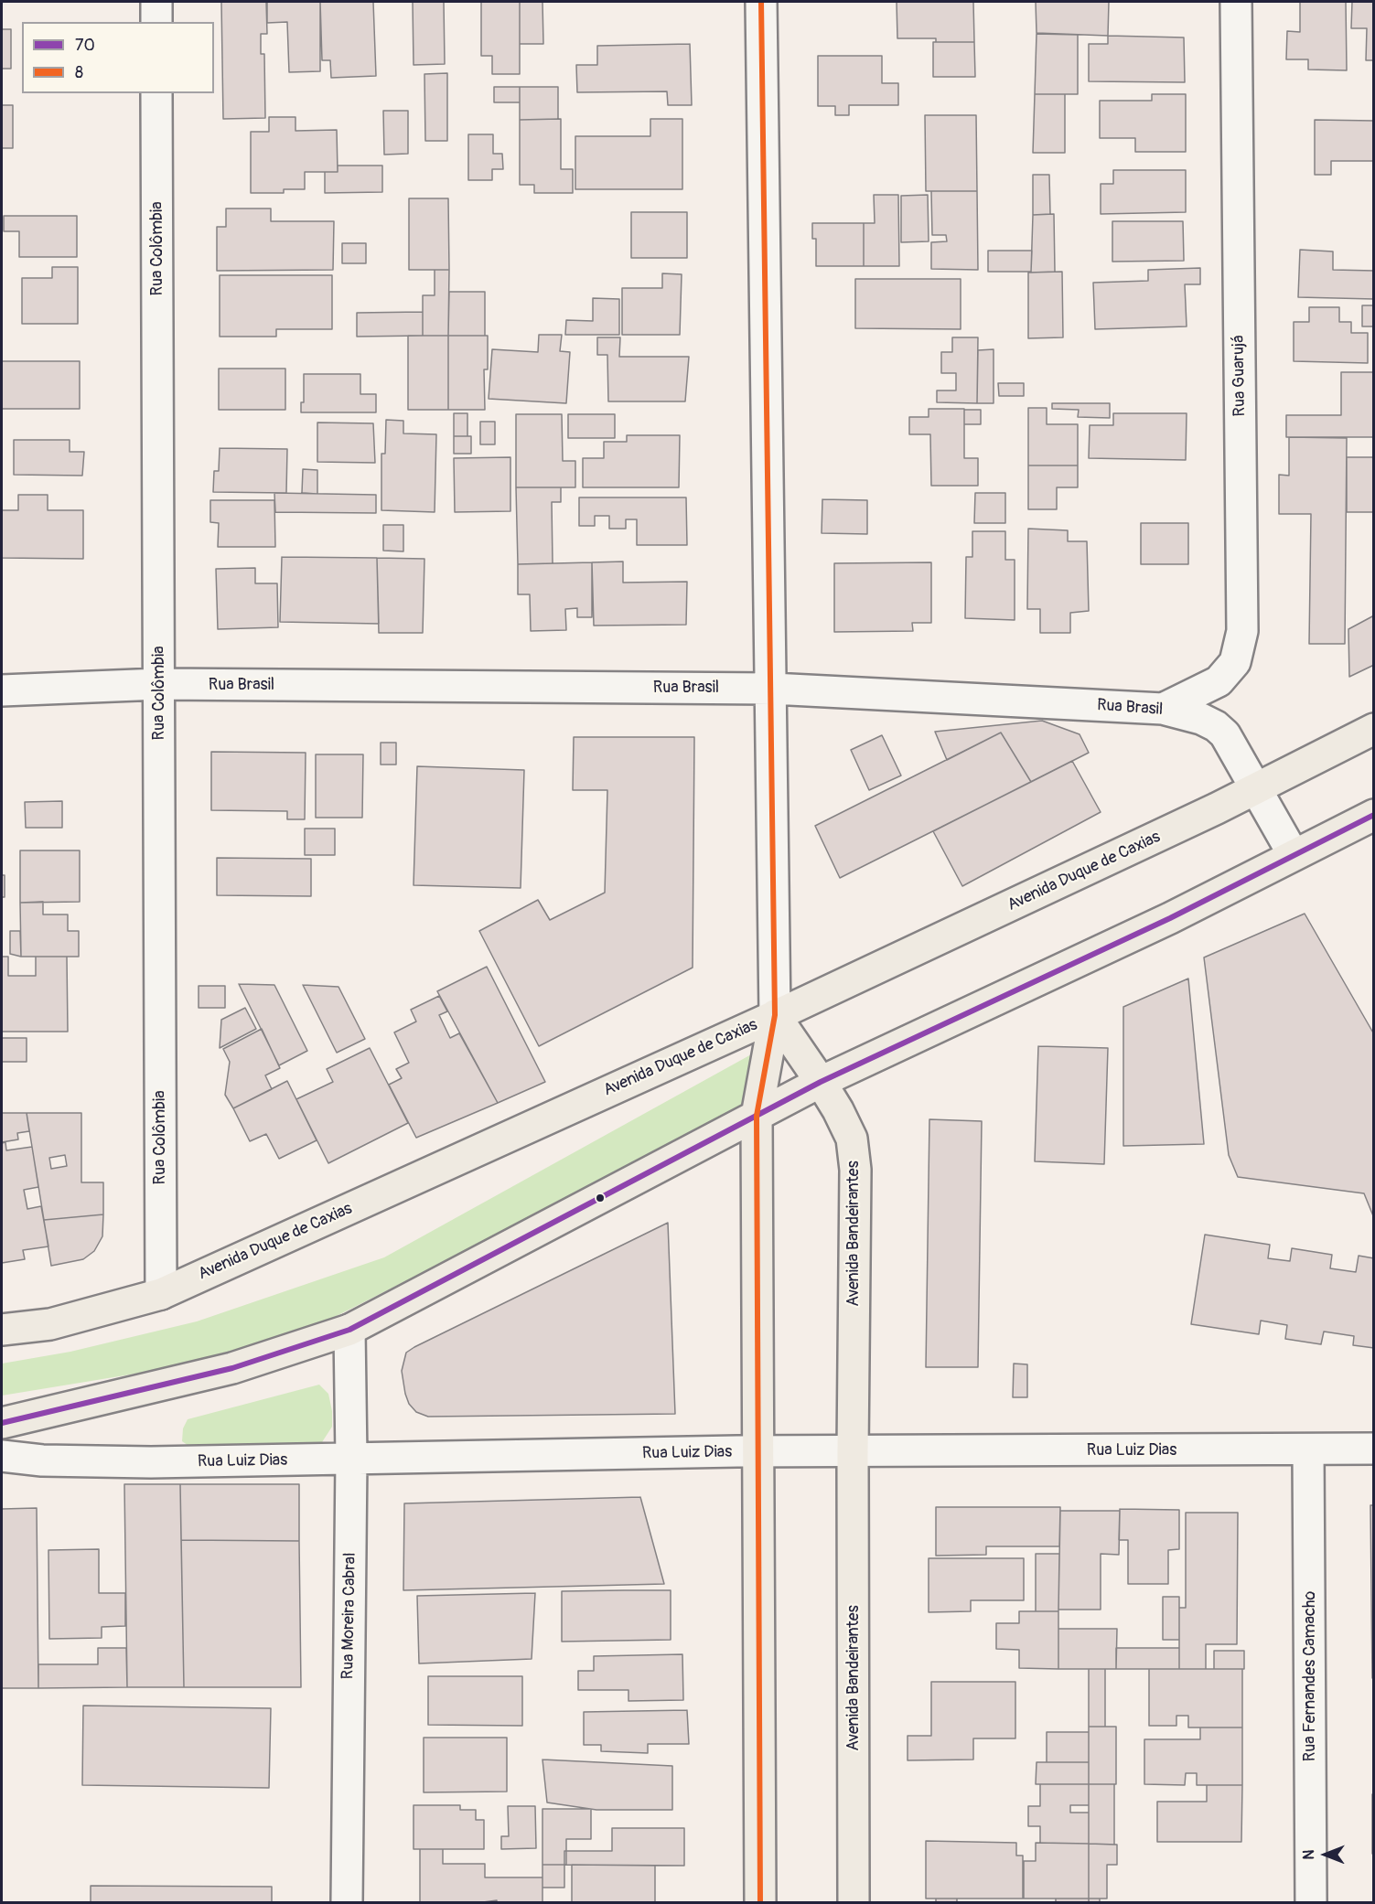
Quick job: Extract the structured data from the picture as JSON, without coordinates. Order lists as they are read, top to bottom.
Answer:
{
  "streets": {
    "main road": ["Avenida Duque de Caxias", "Avenida Bandeirantes"],
    "street": [
      "Rua Colômbia",
      "Rua Guarujá",
      "Rua Brasil",
      "Rua Luiz Dias",
      "Rua Moreira Cabral",
      "Rua Fernandes Camacho"
    ]
  },
  "crossings": [
    ["Rua Colômbia", "Rua Brasil"],
    ["Rua Colômbia", "Avenida Duque de Caxias"],
    ["Rua Guarujá", "Rua Brasil"],
    ["Rua Brasil", "Avenida Duque de Caxias"],
    ["Avenida Duque de Caxias", "Avenida Bandeirantes"],
    ["Avenida Bandeirantes", "Rua Luiz Dias"],
    ["Rua Luiz Dias", "Rua Moreira Cabral"],
    ["Rua Luiz Dias", "Rua Fernandes Camacho"]
  ],
  "lines": ["transit line 8", "transit line 70"],
  "legend": ["70", "8"],
  "north": "left"
}
